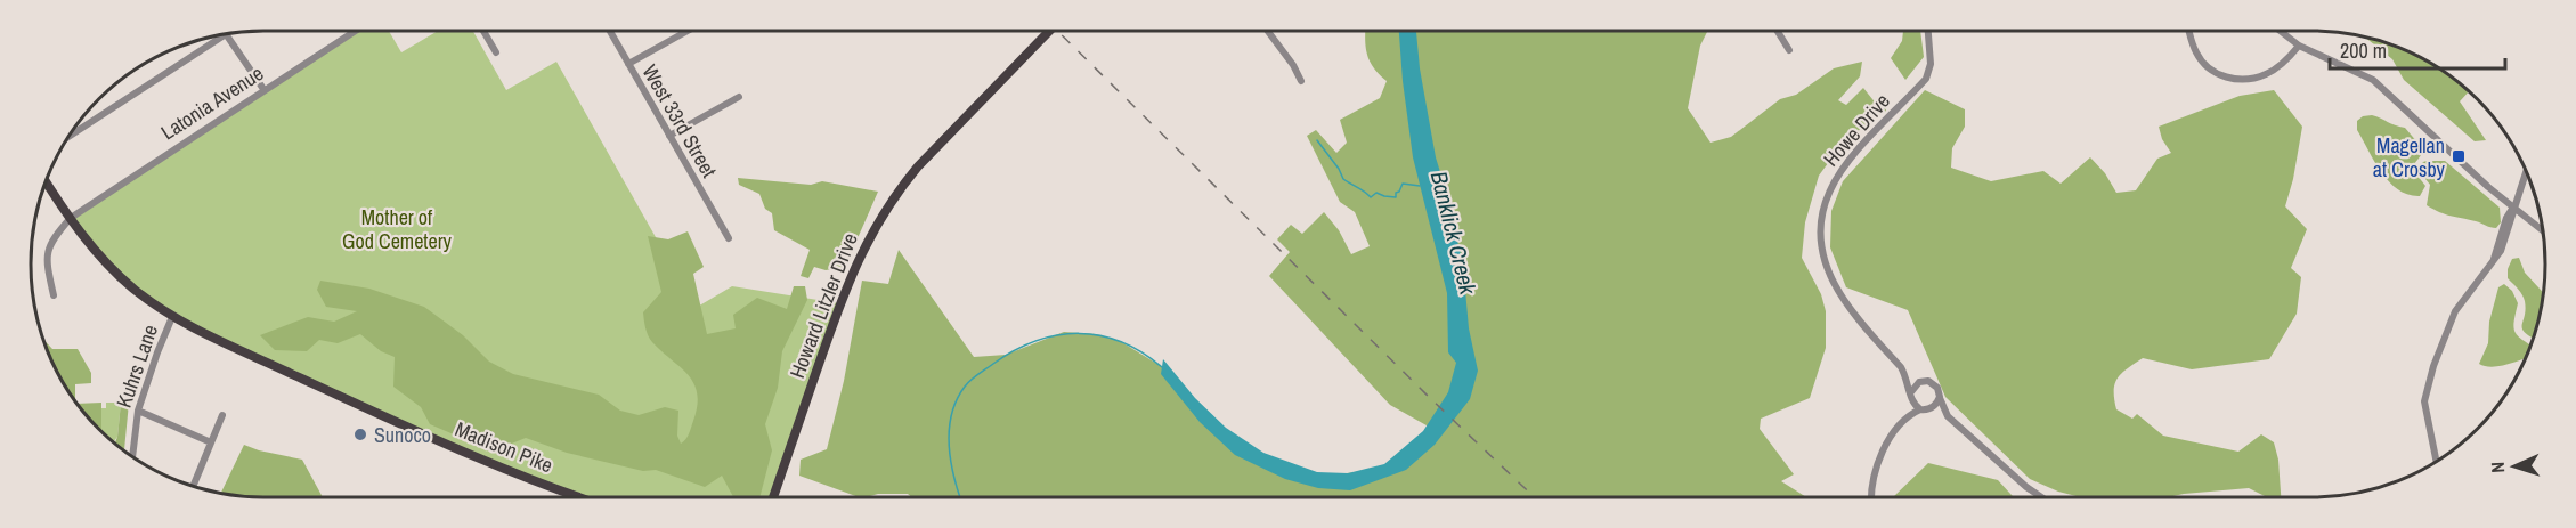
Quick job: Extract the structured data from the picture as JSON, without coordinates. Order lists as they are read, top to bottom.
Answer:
{
  "streets": {
    "main road": ["Howard Litzler Drive", "Madison Pike"],
    "street": [
      "Latonia Avenue",
      "West 33rd Street",
      "Howe Drive",
      "Kuhrs Lane"
    ]
  },
  "crossings": [
    ["Latonia Avenue", "Madison Pike"],
    ["Kuhrs Lane", "Madison Pike"]
  ],
  "water": ["Banklick Creek"],
  "parks": ["Mother of God Cemetery"],
  "places": {
    "transit": ["Magellan at Crosby"],
    "other": ["Sunoco"]
  },
  "scale_bar": "200 m",
  "north": "left"
}
